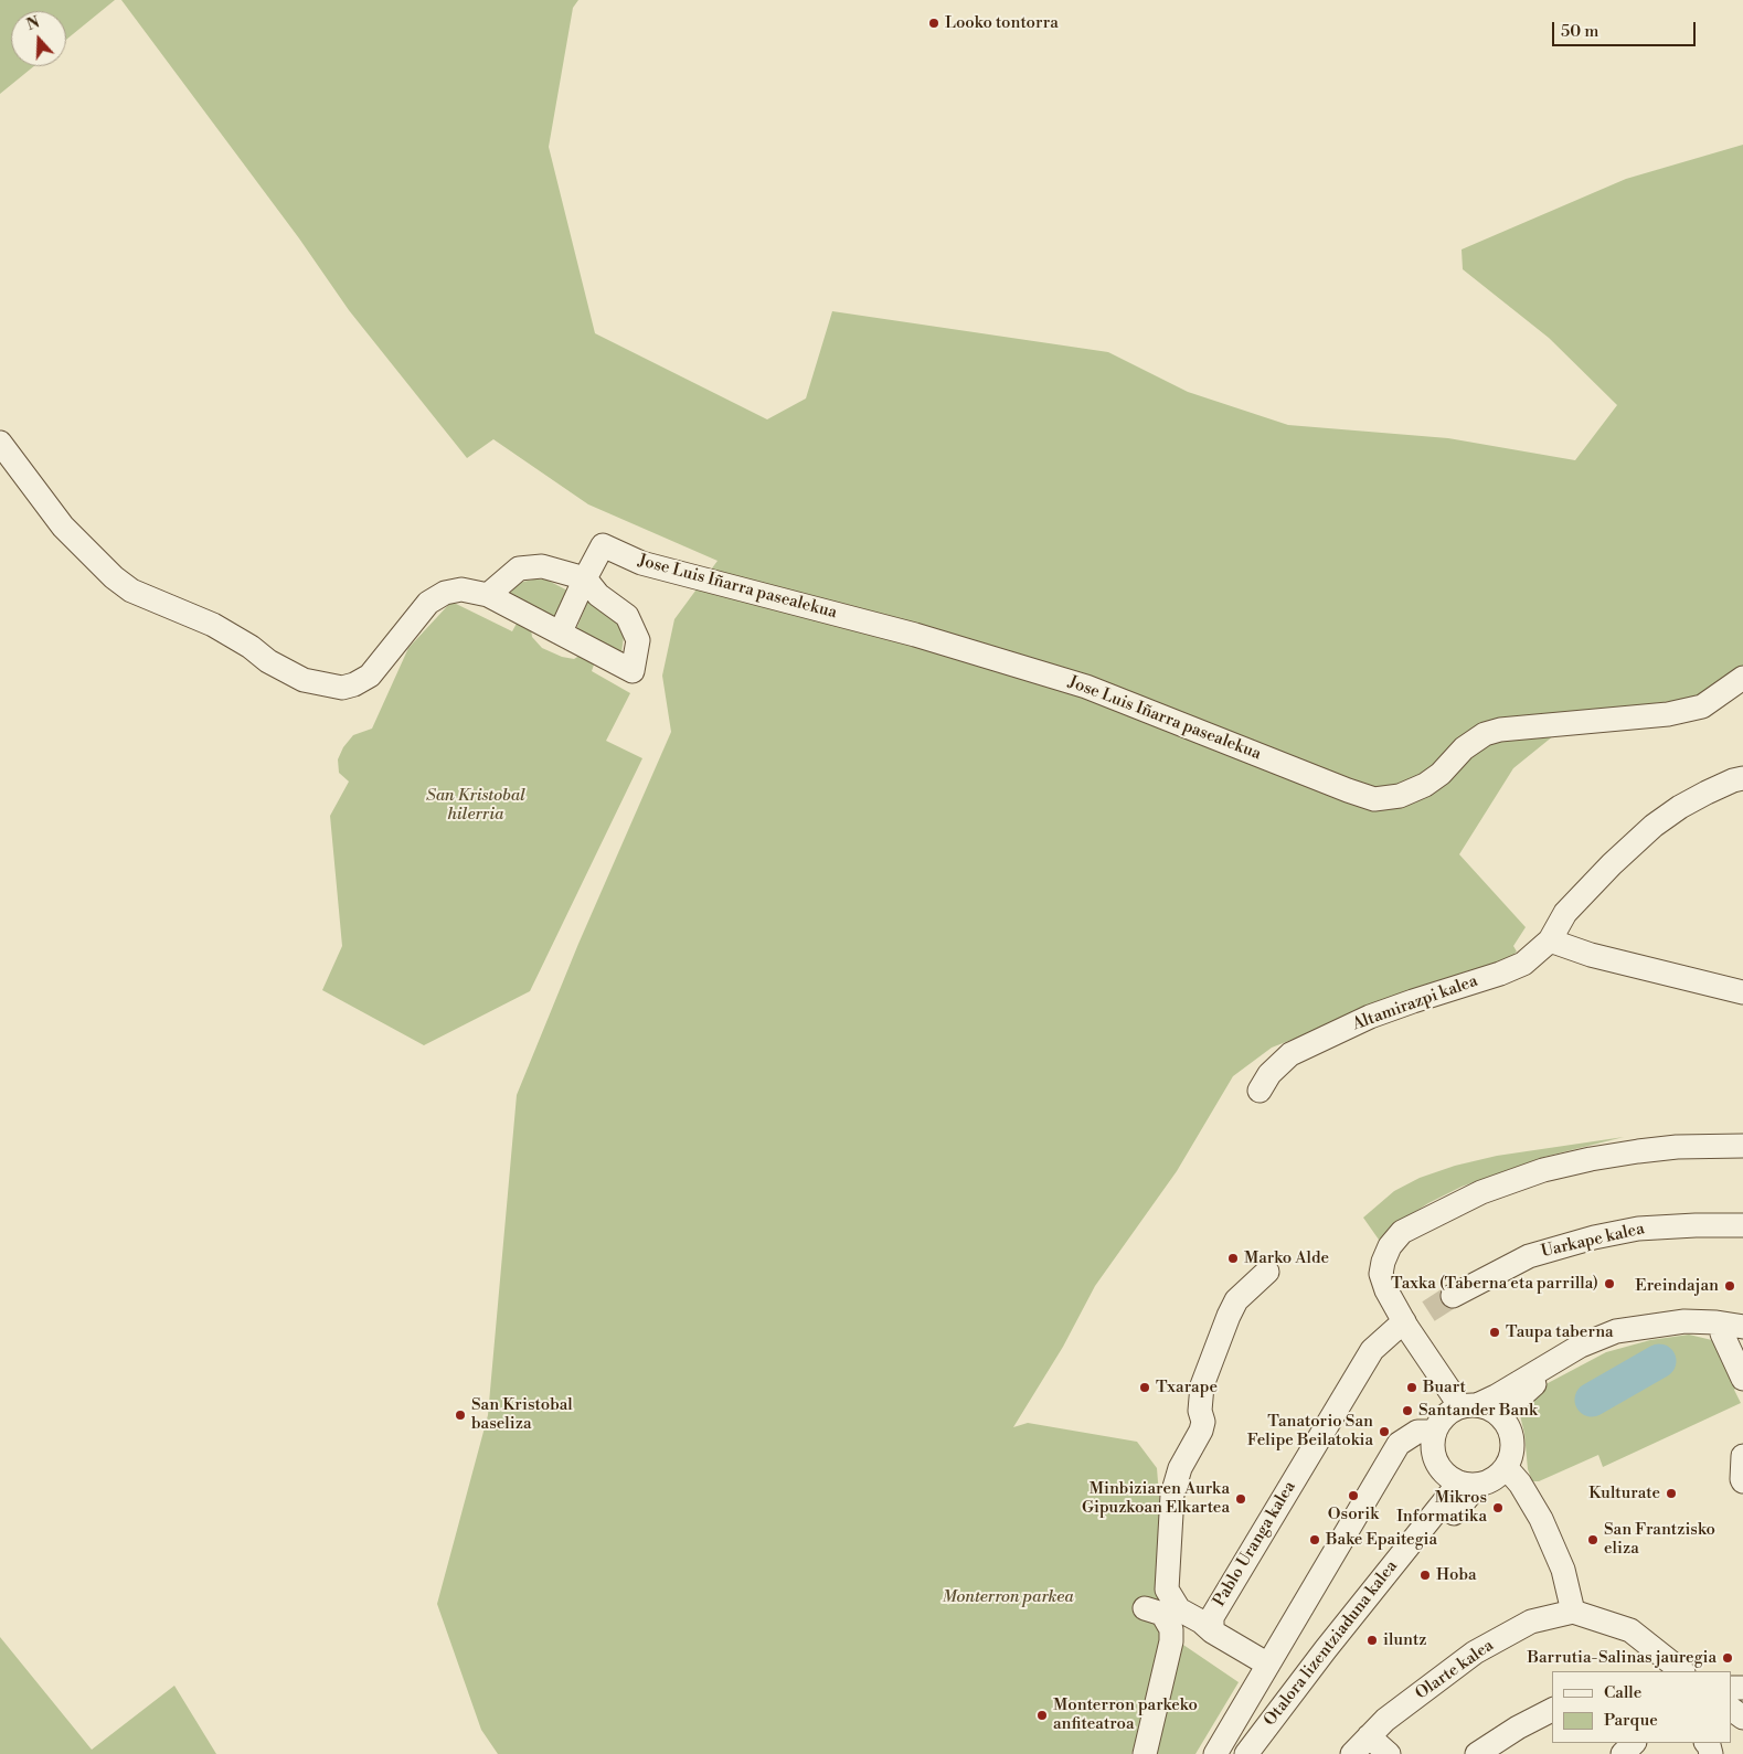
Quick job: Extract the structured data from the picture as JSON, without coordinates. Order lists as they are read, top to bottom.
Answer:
{
  "streets": {
    "street": [
      "Jose Luis Iñarra pasealekua",
      "Altamirazpi kalea",
      "Uarkape kalea",
      "Pablo Uranga kalea",
      "Otalora lizentziaduna kalea",
      "Olarte kalea"
    ]
  },
  "parks": ["San Kristobal hilerria", "Monterron parkea"],
  "places": [
    "Looko tontorra",
    "Marko Alde",
    "Taxka (Taberna eta parrilla)",
    "Ereindajan",
    "Taupa taberna",
    "Txarape",
    "Buart",
    "Santander Bank",
    "San Kristobal baseliza",
    "Tanatorio San Felipe Beilatokia",
    "Kulturate",
    "Osorik",
    "Minbiziaren Aurka Gipuzkoan Elkartea",
    "Mikros Informatika",
    "Bake Epaitegia",
    "San Frantzisko eliza",
    "Hoba",
    "iluntz",
    "Barrutia-Salinas jauregia",
    "Monterron parkeko anfiteatroa"
  ],
  "legend": ["Calle", "Parque"],
  "scale_bar": "50 m",
  "north": "top"
}
